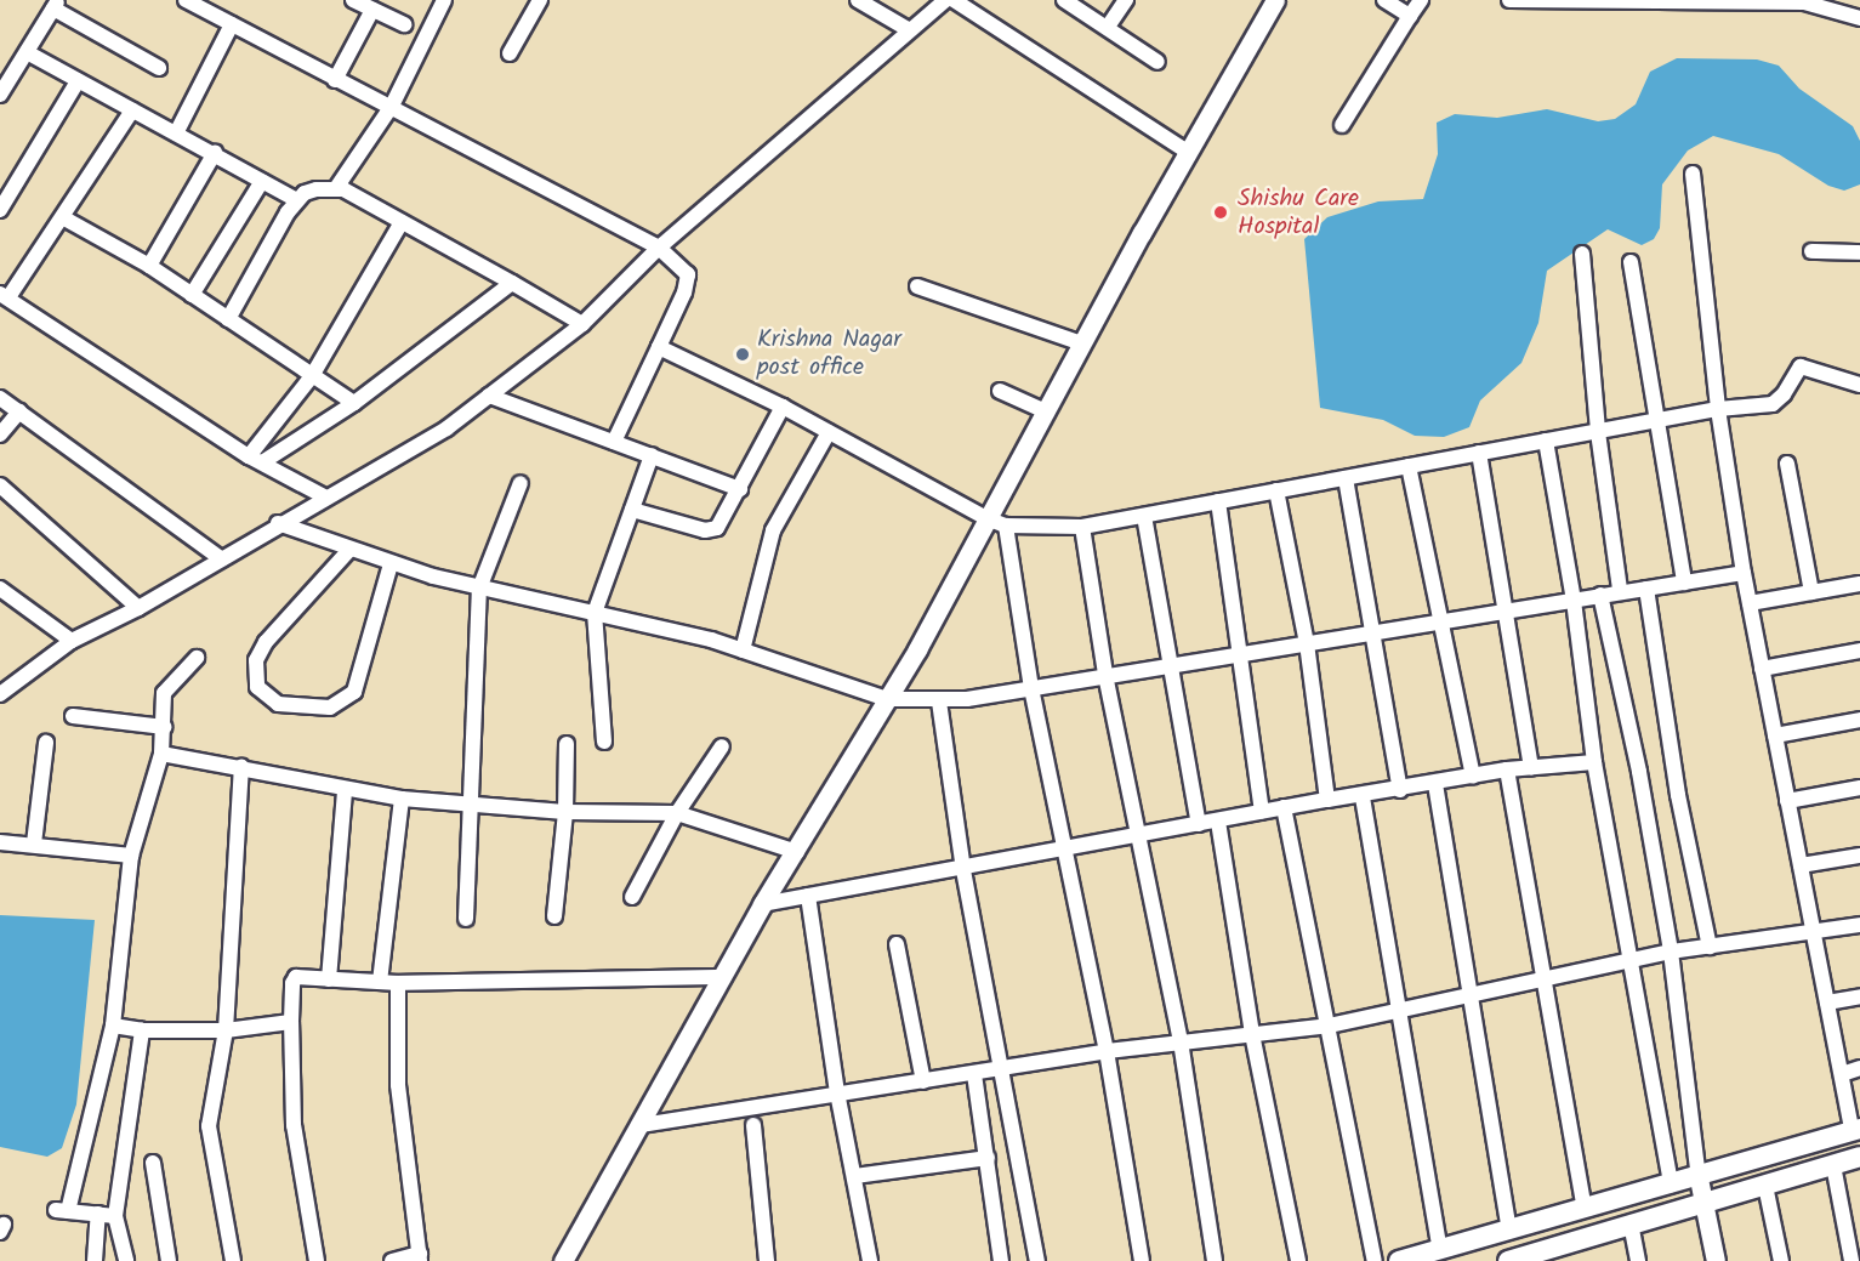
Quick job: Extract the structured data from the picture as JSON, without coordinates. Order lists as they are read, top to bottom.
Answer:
{
  "places": ["Shishu Care Hospital", "Krishna Nagar post office"]
}
